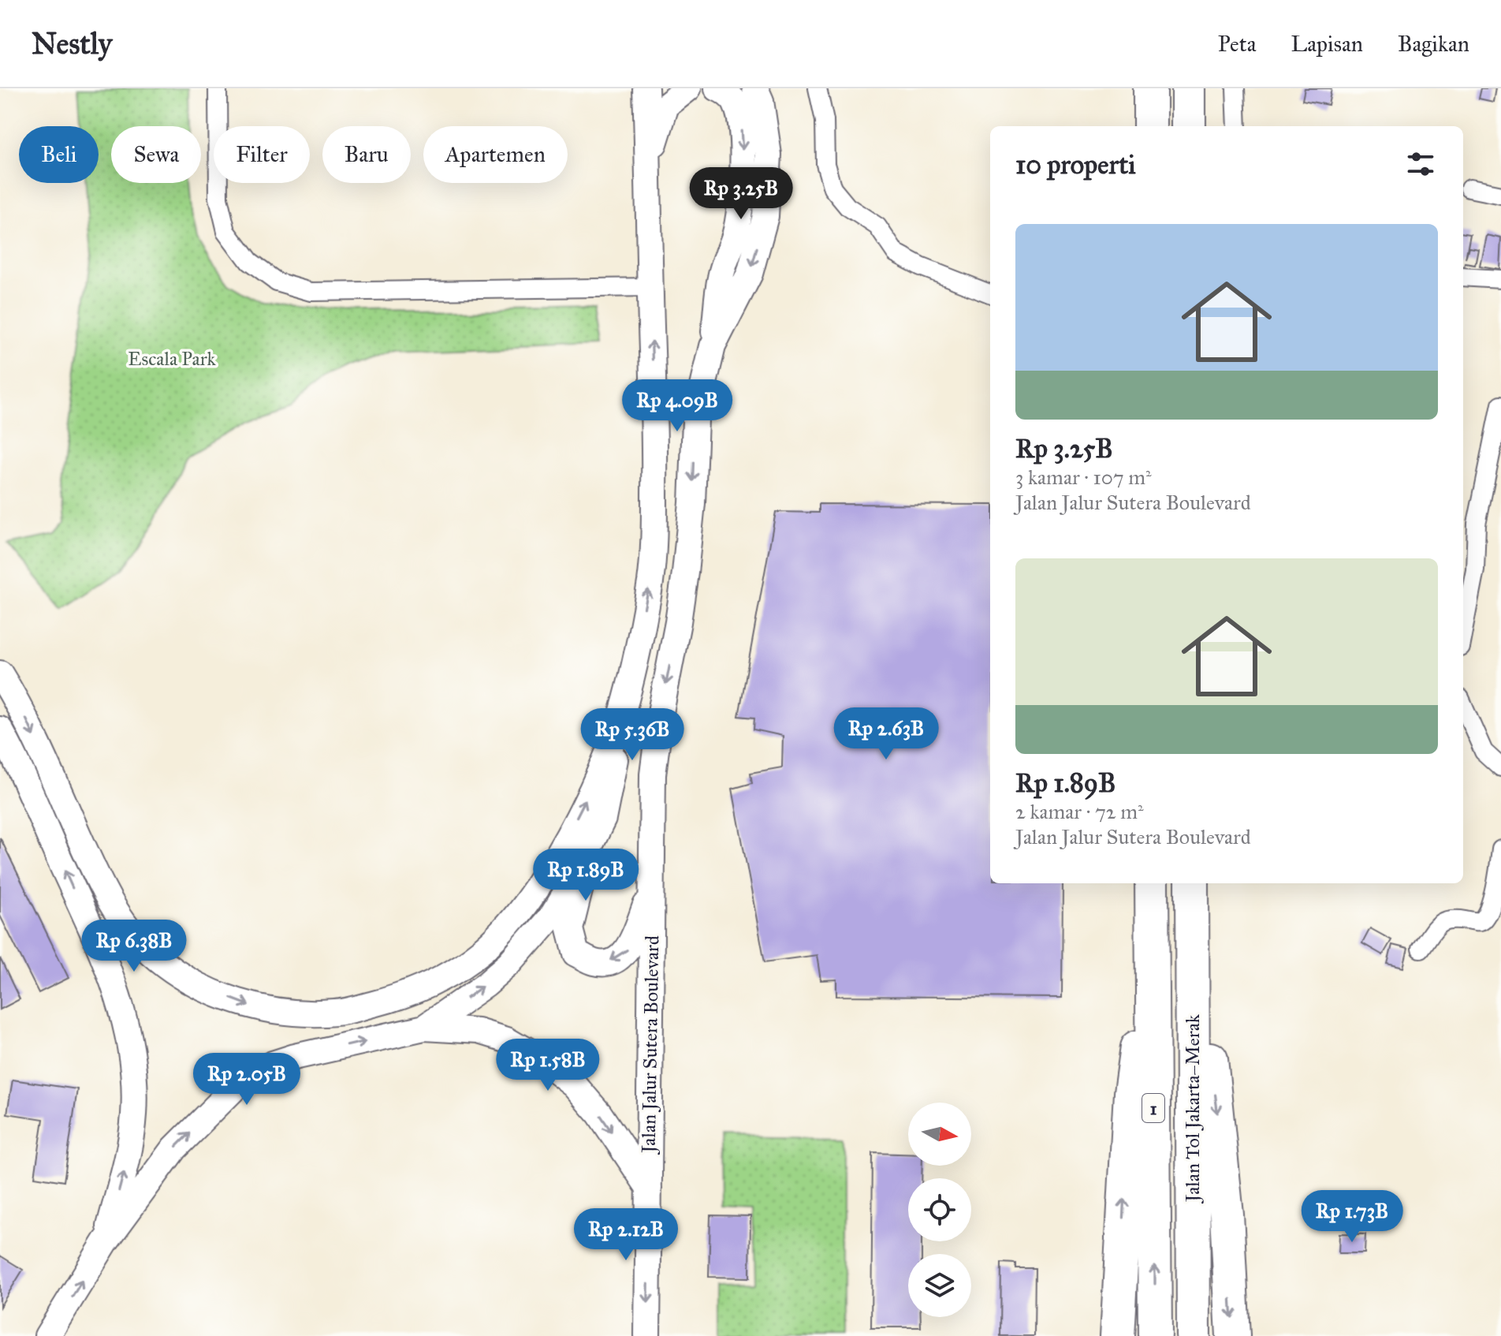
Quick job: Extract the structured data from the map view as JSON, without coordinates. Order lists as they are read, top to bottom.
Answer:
{
  "streets": {
    "highway": ["1", "Jalan Tol Jakarta–Merak"],
    "main road": ["Jalan Jalur Sutera Boulevard"]
  },
  "parks": ["Escala Park"],
  "north": "right",
  "page": {
    "header": "Nestly",
    "nav": ["Peta", "Lapisan", "Bagikan"],
    "chip": [
      "Beli",
      "Sewa",
      "Filter",
      "Baru",
      "Apartemen"
    ],
    "heading": "10 properti",
    "price": [
      "Rp 3.25B",
      "Rp 4.09B",
      "Rp 2.63B",
      "Rp 5.36B",
      "Rp 1.89B",
      "Rp 6.38B",
      "Rp 1.58B",
      "Rp 2.05B",
      "Rp 1.73B",
      "Rp 2.12B"
    ],
    "list": [
      {
        "name": "Rp 3.25B",
        "note": "3 kamar · 107 m² · Jalan Jalur Sutera Boulevard"
      },
      {
        "name": "Rp 1.89B",
        "note": "2 kamar · 72 m² · Jalan Jalur Sutera Boulevard"
      }
    ]
  }
}
